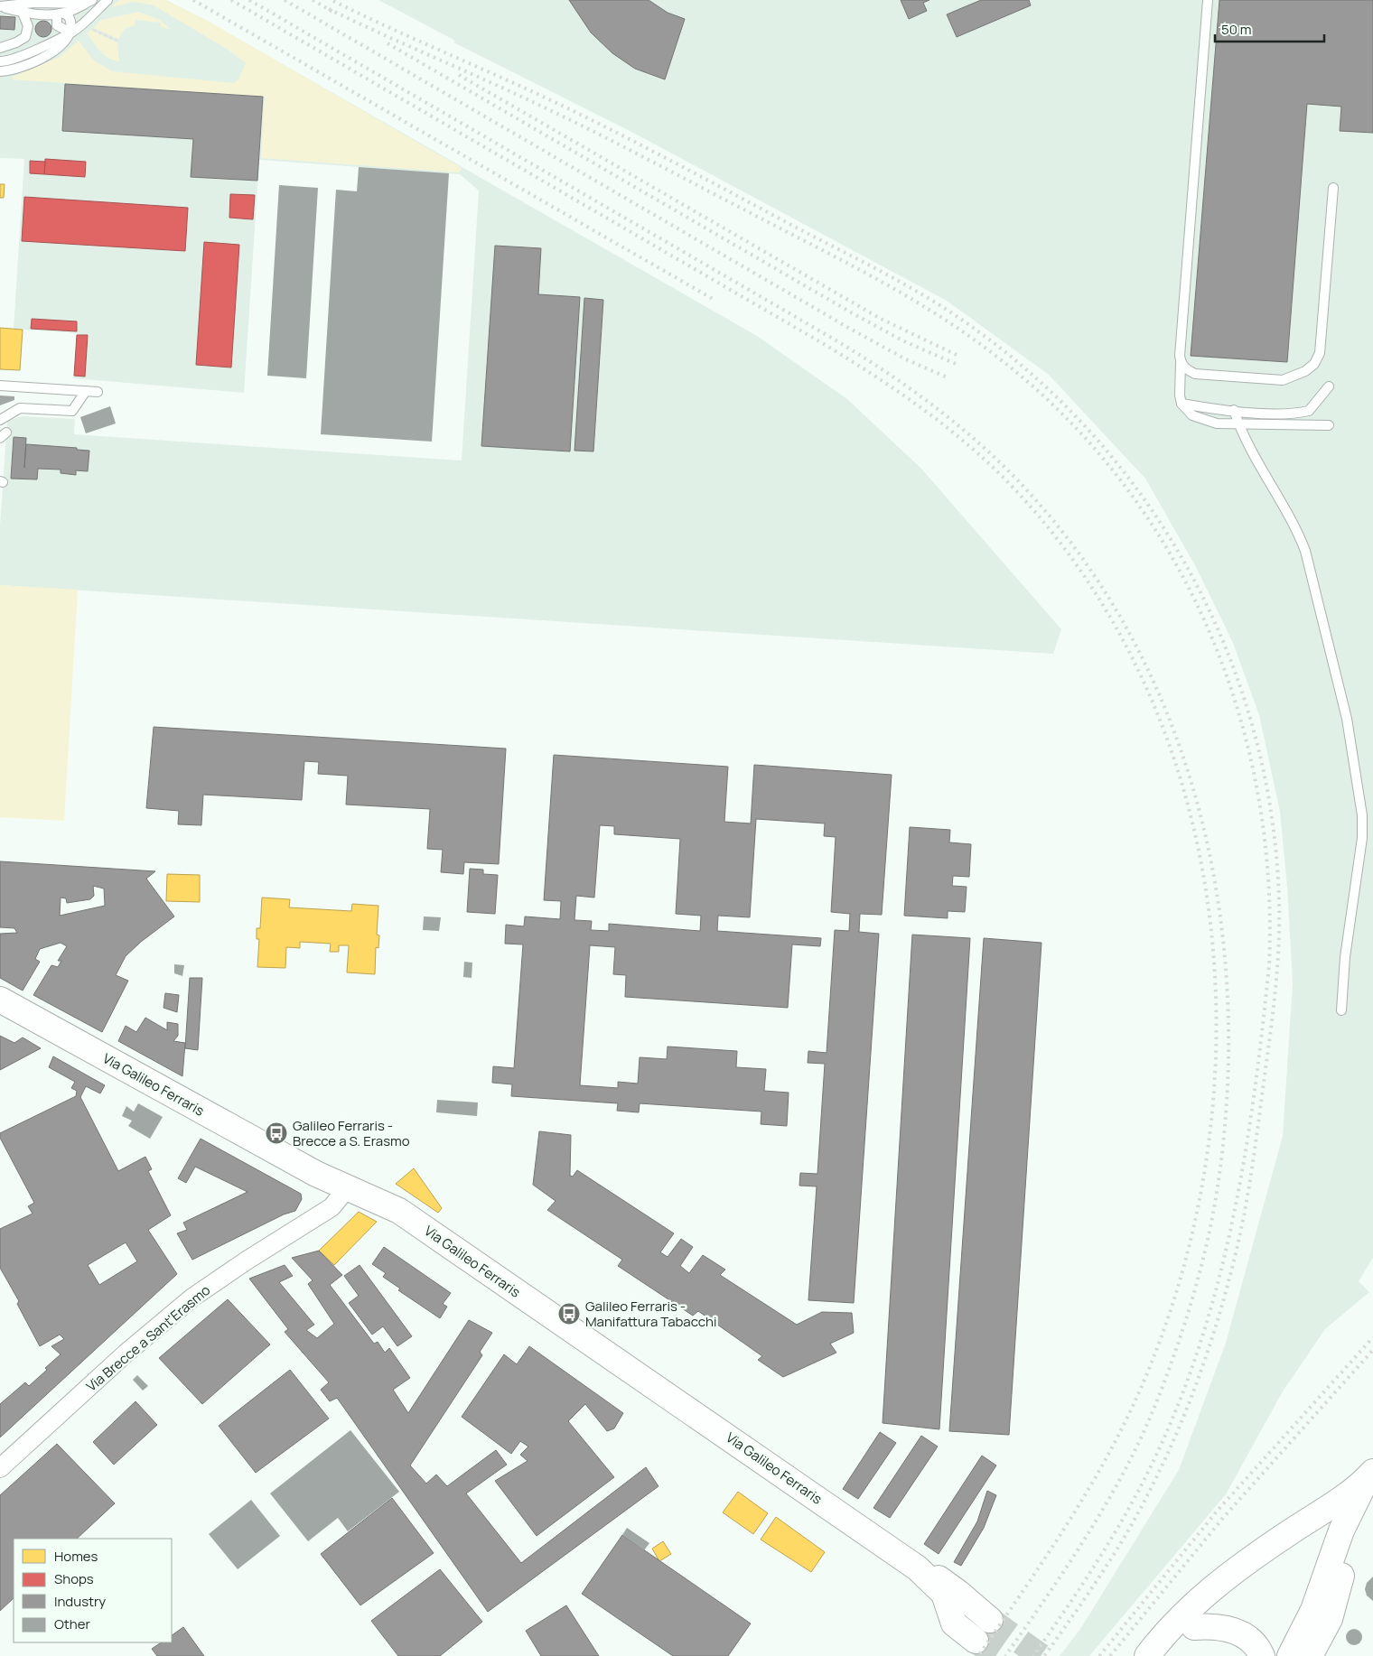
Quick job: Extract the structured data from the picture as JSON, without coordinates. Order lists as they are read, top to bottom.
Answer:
{
  "streets": {
    "main road": ["Via Galileo Ferraris"],
    "street": ["Via Brecce a Sant'Erasmo"]
  },
  "crossings": [
    ["Via Galileo Ferraris", "Via Brecce a Sant'Erasmo"]
  ],
  "places": {
    "bus stop": ["Galileo Ferraris - Brecce a S. Erasmo", "Galileo Ferraris - Manifattura Tabacchi"]
  },
  "legend": [
    "Homes",
    "Shops",
    "Industry",
    "Other"
  ],
  "scale_bar": "50 m"
}
